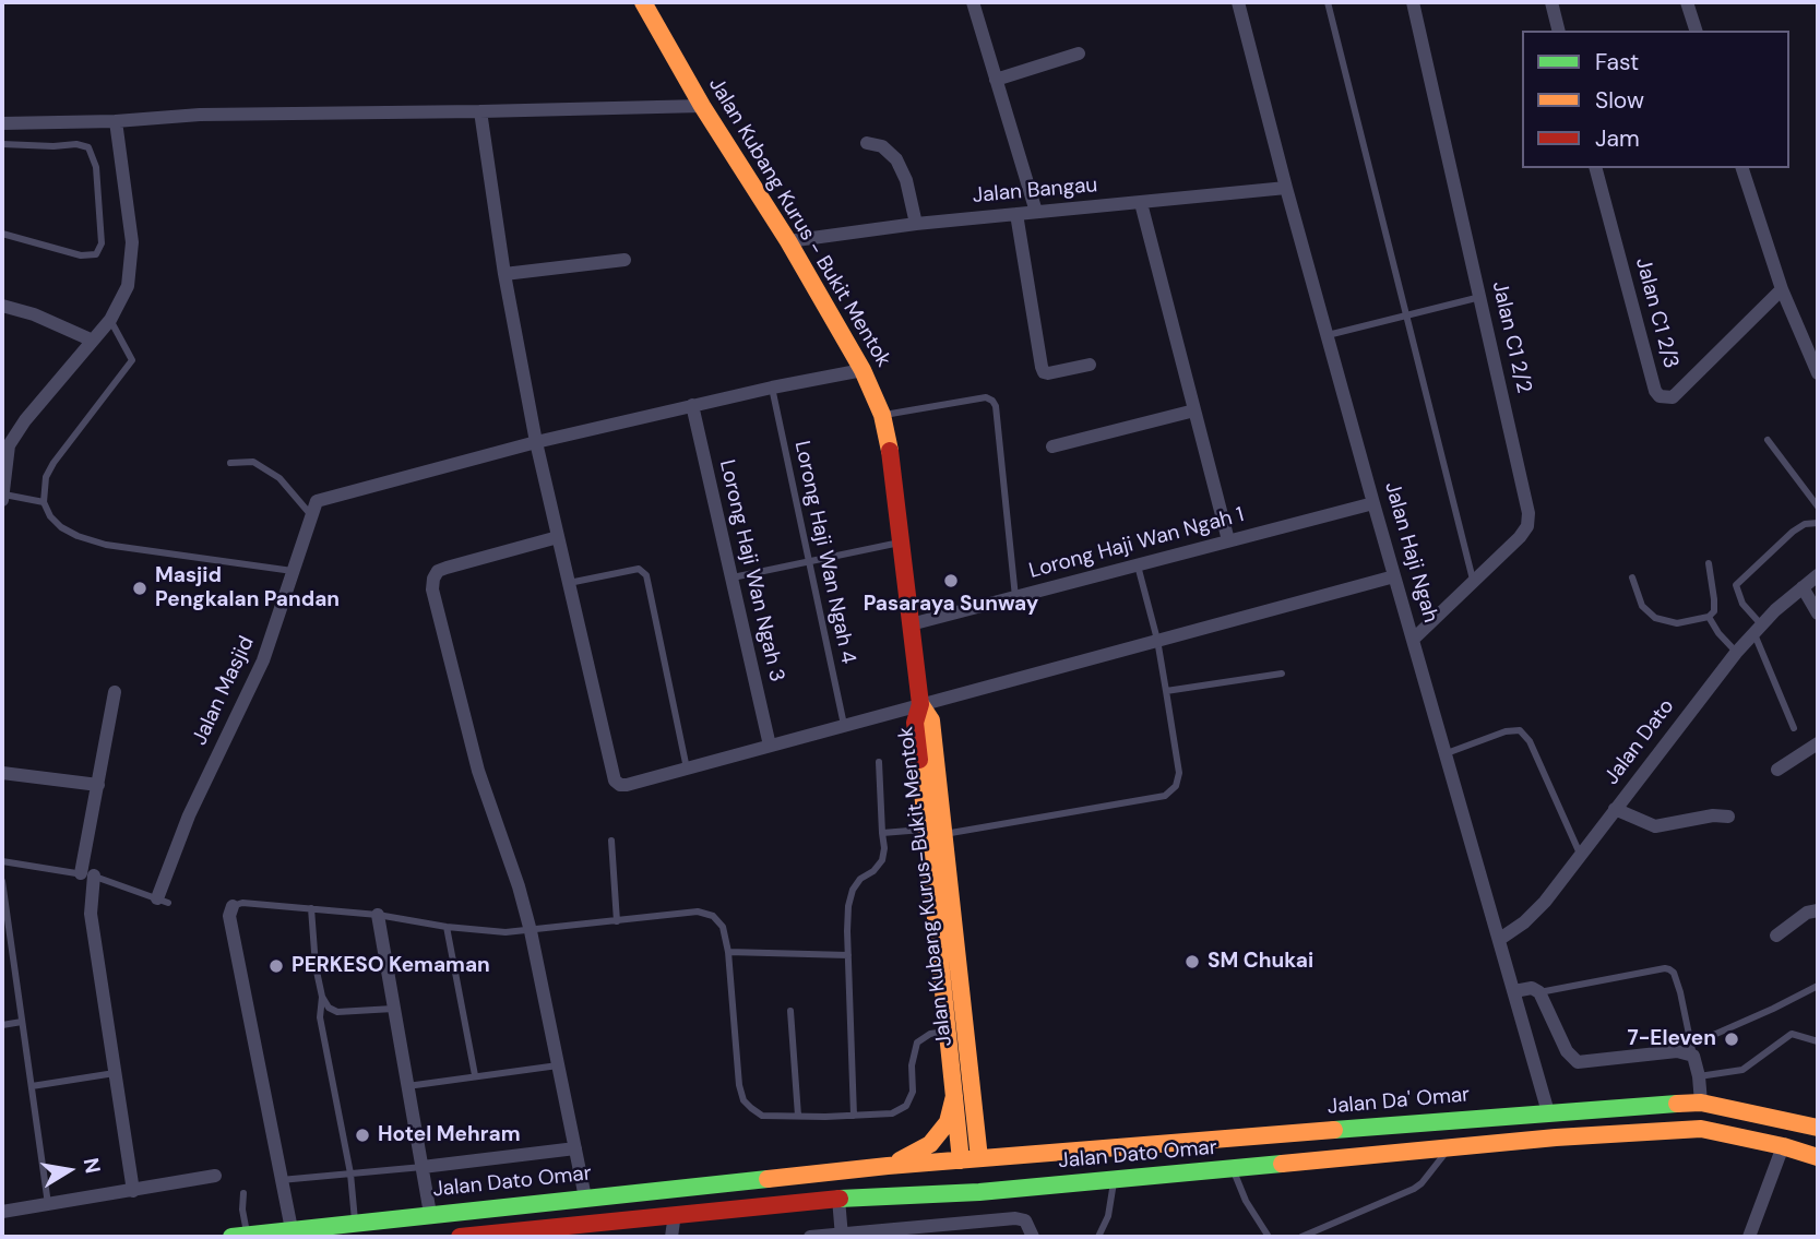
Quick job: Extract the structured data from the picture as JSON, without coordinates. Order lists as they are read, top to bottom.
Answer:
{
  "streets": {
    "main road": [
      "Jalan Kubang Kurus - Bukit Mentok",
      "Jalan Kubang Kurus-Bukit Mentok",
      "Jalan Da' Omar",
      "Jalan Dato Omar"
    ],
    "street": [
      "Jalan Bangau",
      "Jalan C1 2/3",
      "Jalan C1 2/2",
      "Lorong Haji Wan Ngah 1",
      "Jalan Haji Ngah",
      "Lorong Haji Wan Ngah 3",
      "Jalan Masjid",
      "Jalan Dato"
    ],
    "lane": ["Lorong Haji Wan Ngah 4"]
  },
  "crossings": [
    ["Jalan Bangau", "Jalan Kubang Kurus - Bukit Mentok"],
    ["Jalan Bangau", "Jalan Haji Ngah"],
    ["Jalan Kubang Kurus - Bukit Mentok", "Lorong Haji Wan Ngah 1"],
    ["Jalan Kubang Kurus - Bukit Mentok", "Jalan Kubang Kurus-Bukit Mentok"],
    ["Jalan C1 2/2", "Jalan Haji Ngah"],
    ["Lorong Haji Wan Ngah 1", "Jalan Haji Ngah"],
    ["Jalan Haji Ngah", "Jalan Dato"],
    ["Jalan Haji Ngah", "Jalan Da' Omar"],
    ["Jalan Kubang Kurus-Bukit Mentok", "Jalan Da' Omar"],
    ["Jalan Kubang Kurus-Bukit Mentok", "Jalan Dato Omar"]
  ],
  "places": [
    "Pasaraya Sunway",
    "Masjid Pengkalan Pandan",
    "SM Chukai",
    "PERKESO Kemaman",
    "7-Eleven",
    "Hotel Mehram"
  ],
  "legend": ["Fast", "Slow", "Jam"],
  "north": "right"
}
